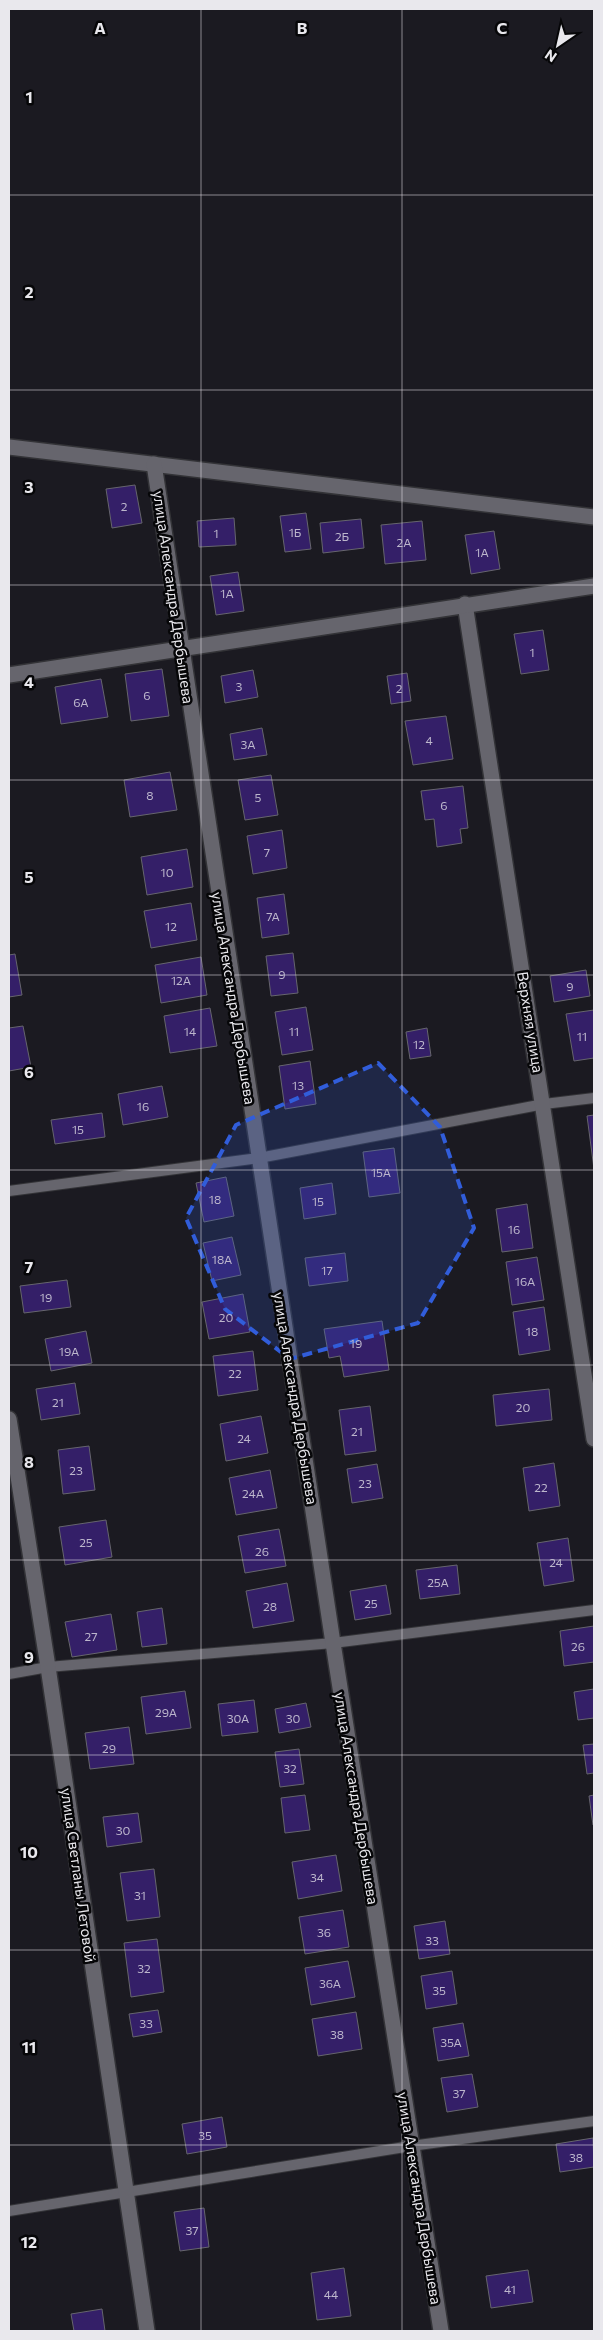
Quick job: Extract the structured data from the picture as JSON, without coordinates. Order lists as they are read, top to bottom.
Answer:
{
  "streets": {
    "street": ["улица Александра Дербышева", "Верхняя улица", "улица Светланы Летовой"]
  },
  "house_numbers": [
    "2",
    "1Б",
    "1",
    "2Б",
    "2А",
    "1А",
    "1А",
    "1",
    "3",
    "2",
    "6",
    "6А",
    "4",
    "3А",
    "8",
    "5",
    "6",
    "7",
    "10",
    "7А",
    "12",
    "9",
    "12А",
    "9",
    "14",
    "11",
    "11",
    "12",
    "13",
    "16",
    "15",
    "15А",
    "18",
    "15",
    "16",
    "18А",
    "17",
    "16А",
    "19",
    "20",
    "18",
    "19",
    "19А",
    "22",
    "21",
    "20",
    "21",
    "24",
    "23",
    "23",
    "22",
    "24А",
    "25",
    "26",
    "24",
    "25А",
    "25",
    "28",
    "27",
    "26",
    "29А",
    "30А",
    "30",
    "29",
    "32",
    "30",
    "34",
    "31",
    "36",
    "33",
    "32",
    "36А",
    "35",
    "33",
    "38",
    "35А",
    "37",
    "35",
    "38",
    "37",
    "41",
    "44"
  ],
  "north": "bottom left",
  "grid": {
    "columns": ["A", "B", "C"],
    "rows": [
      "1",
      "2",
      "3",
      "4",
      "5",
      "6",
      "7",
      "8",
      "9",
      "10",
      "11",
      "12"
    ]
  }
}
